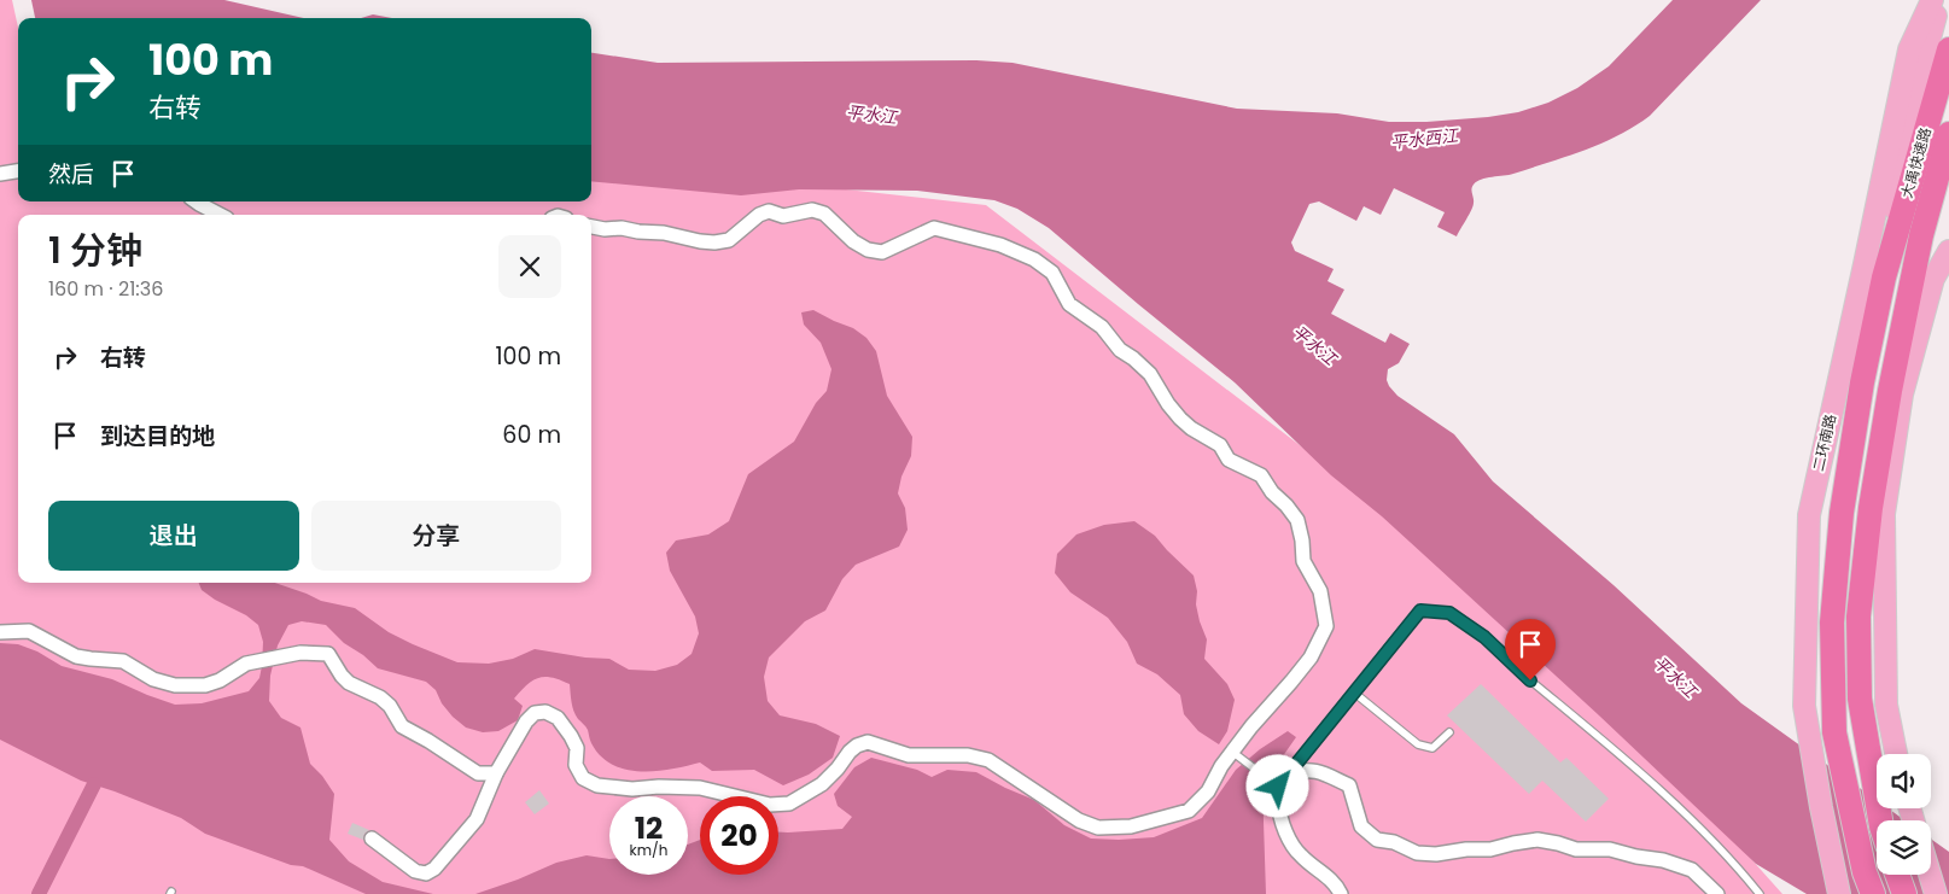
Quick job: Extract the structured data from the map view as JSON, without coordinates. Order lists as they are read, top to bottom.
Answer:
{
  "streets": {
    "highway": ["大禹快速路", "二环南路"]
  },
  "crossings": [
    ["大禹快速路", "二环南路"]
  ],
  "water": ["平水江", "平水西江"],
  "page": {
    "turn": ["100 m", "右转"],
    "then": "然后",
    "heading": ["1 分钟", "160 m · 21:36"],
    "list": [
      {
        "name": "右转",
        "value": "100 m"
      },
      {
        "name": "到达目的地",
        "value": "60 m"
      }
    ],
    "buttons": ["退出", "分享"],
    "speed": "12 km/h",
    "limit": "20"
  }
}
